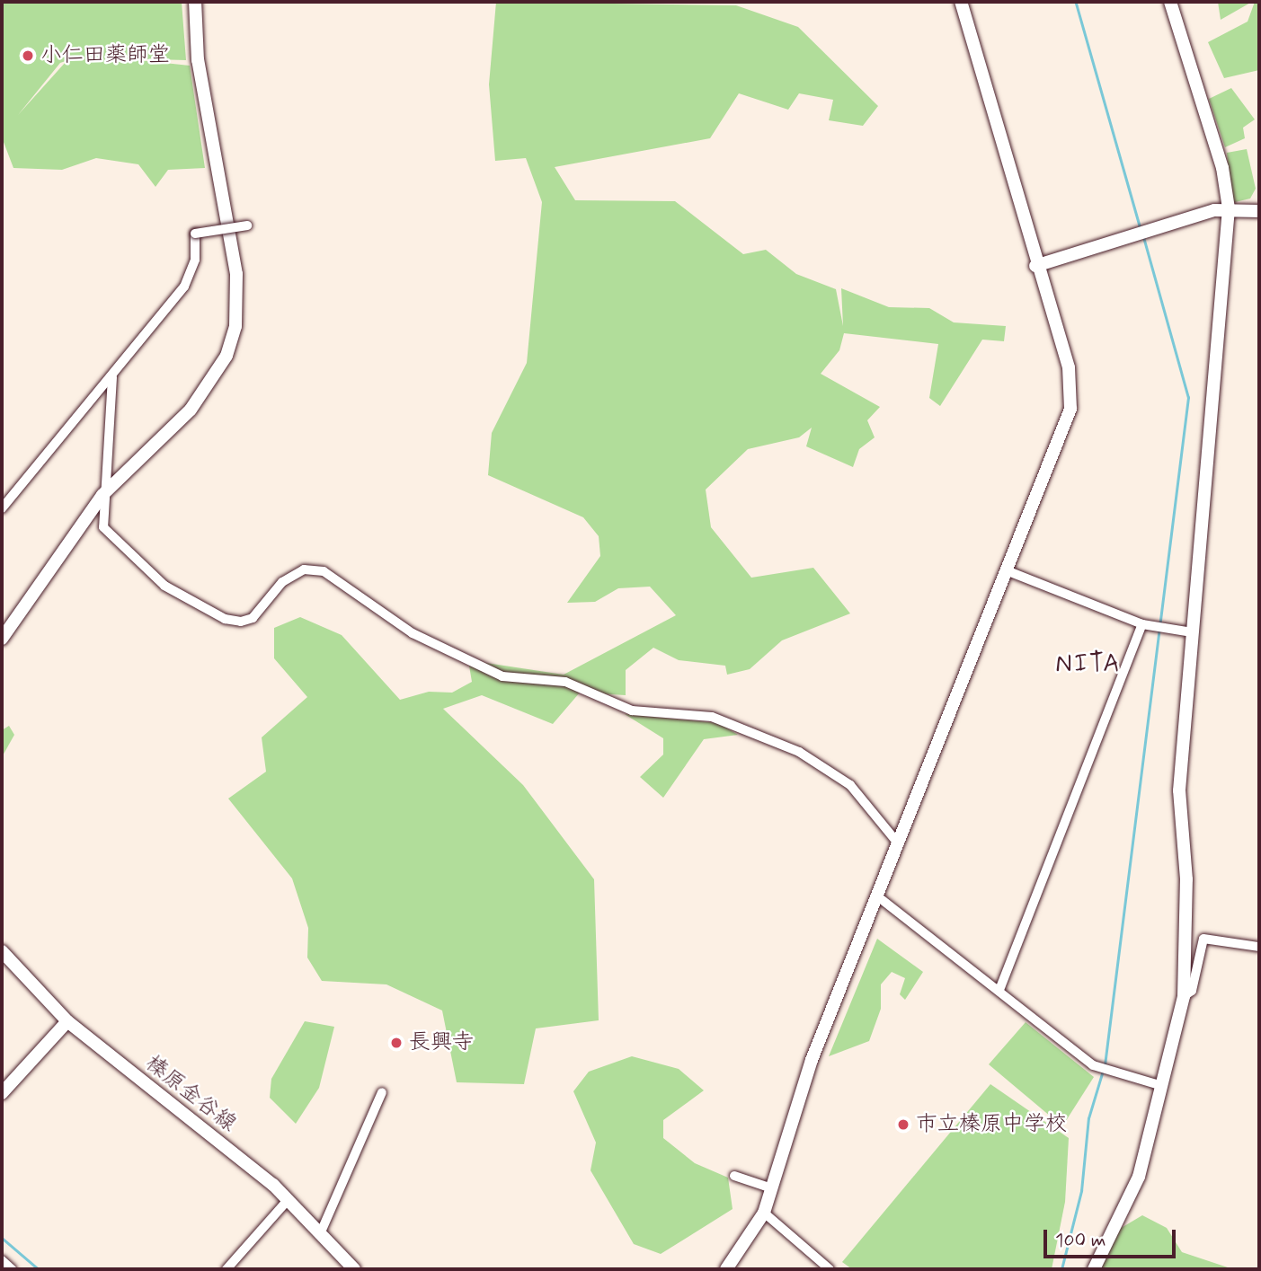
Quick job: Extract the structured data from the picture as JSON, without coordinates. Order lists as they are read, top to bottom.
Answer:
{
  "streets": {
    "street": ["榛原金谷線"]
  },
  "districts": ["NITA"],
  "places": ["小仁田薬師堂", "長興寺", "市立榛原中学校"],
  "scale_bar": "100 m"
}
